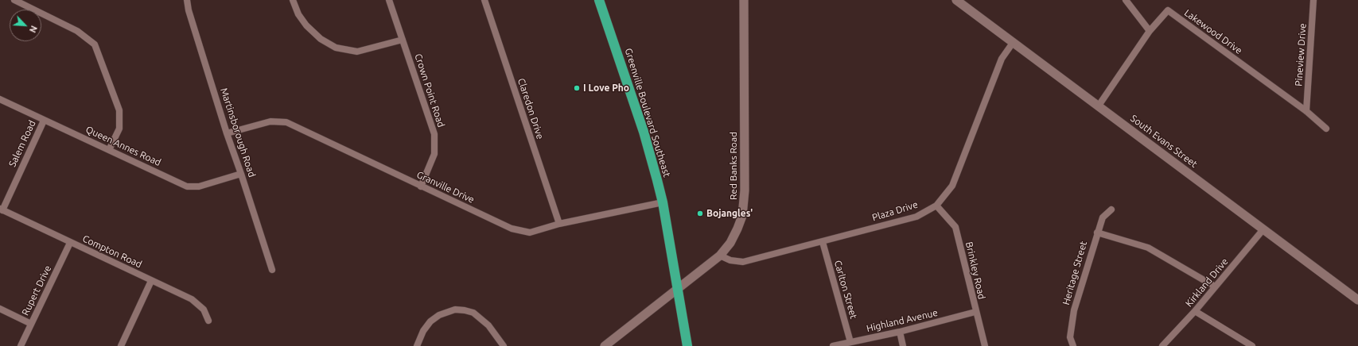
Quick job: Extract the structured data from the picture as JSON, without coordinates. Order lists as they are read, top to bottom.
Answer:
{
  "streets": {
    "highway": ["Greenville Boulevard Southeast"],
    "main road": ["South Evans Street", "Red Banks Road"],
    "street": [
      "Lakewood Drive",
      "Pineview Drive",
      "Crown Point Road",
      "Claredon Drive",
      "Martinsborough Road",
      "Salem Road",
      "Queen Annes Road",
      "Granville Drive",
      "Plaza Drive",
      "Compton Road",
      "Brinkley Road",
      "Heritage Street",
      "Kirkland Drive",
      "Carlton Street",
      "Rupert Drive",
      "Highland Avenue"
    ]
  },
  "crossings": [
    ["Lakewood Drive", "Pineview Drive"],
    ["Lakewood Drive", "South Evans Street"],
    ["Crown Point Road", "Granville Drive"],
    ["Claredon Drive", "Granville Drive"],
    ["Greenville Boulevard Southeast", "Red Banks Road"],
    ["Greenville Boulevard Southeast", "Granville Drive"],
    ["Martinsborough Road", "Queen Annes Road"],
    ["Martinsborough Road", "Granville Drive"],
    ["South Evans Street", "Plaza Drive"],
    ["South Evans Street", "Kirkland Drive"],
    ["Salem Road", "Queen Annes Road"],
    ["Salem Road", "Compton Road"],
    ["Red Banks Road", "Plaza Drive"],
    ["Plaza Drive", "Brinkley Road"],
    ["Plaza Drive", "Carlton Street"],
    ["Compton Road", "Rupert Drive"],
    ["Brinkley Road", "Highland Avenue"],
    ["Carlton Street", "Highland Avenue"]
  ],
  "places": ["I Love Pho", "Bojangles'"],
  "north": "bottom right"
}
